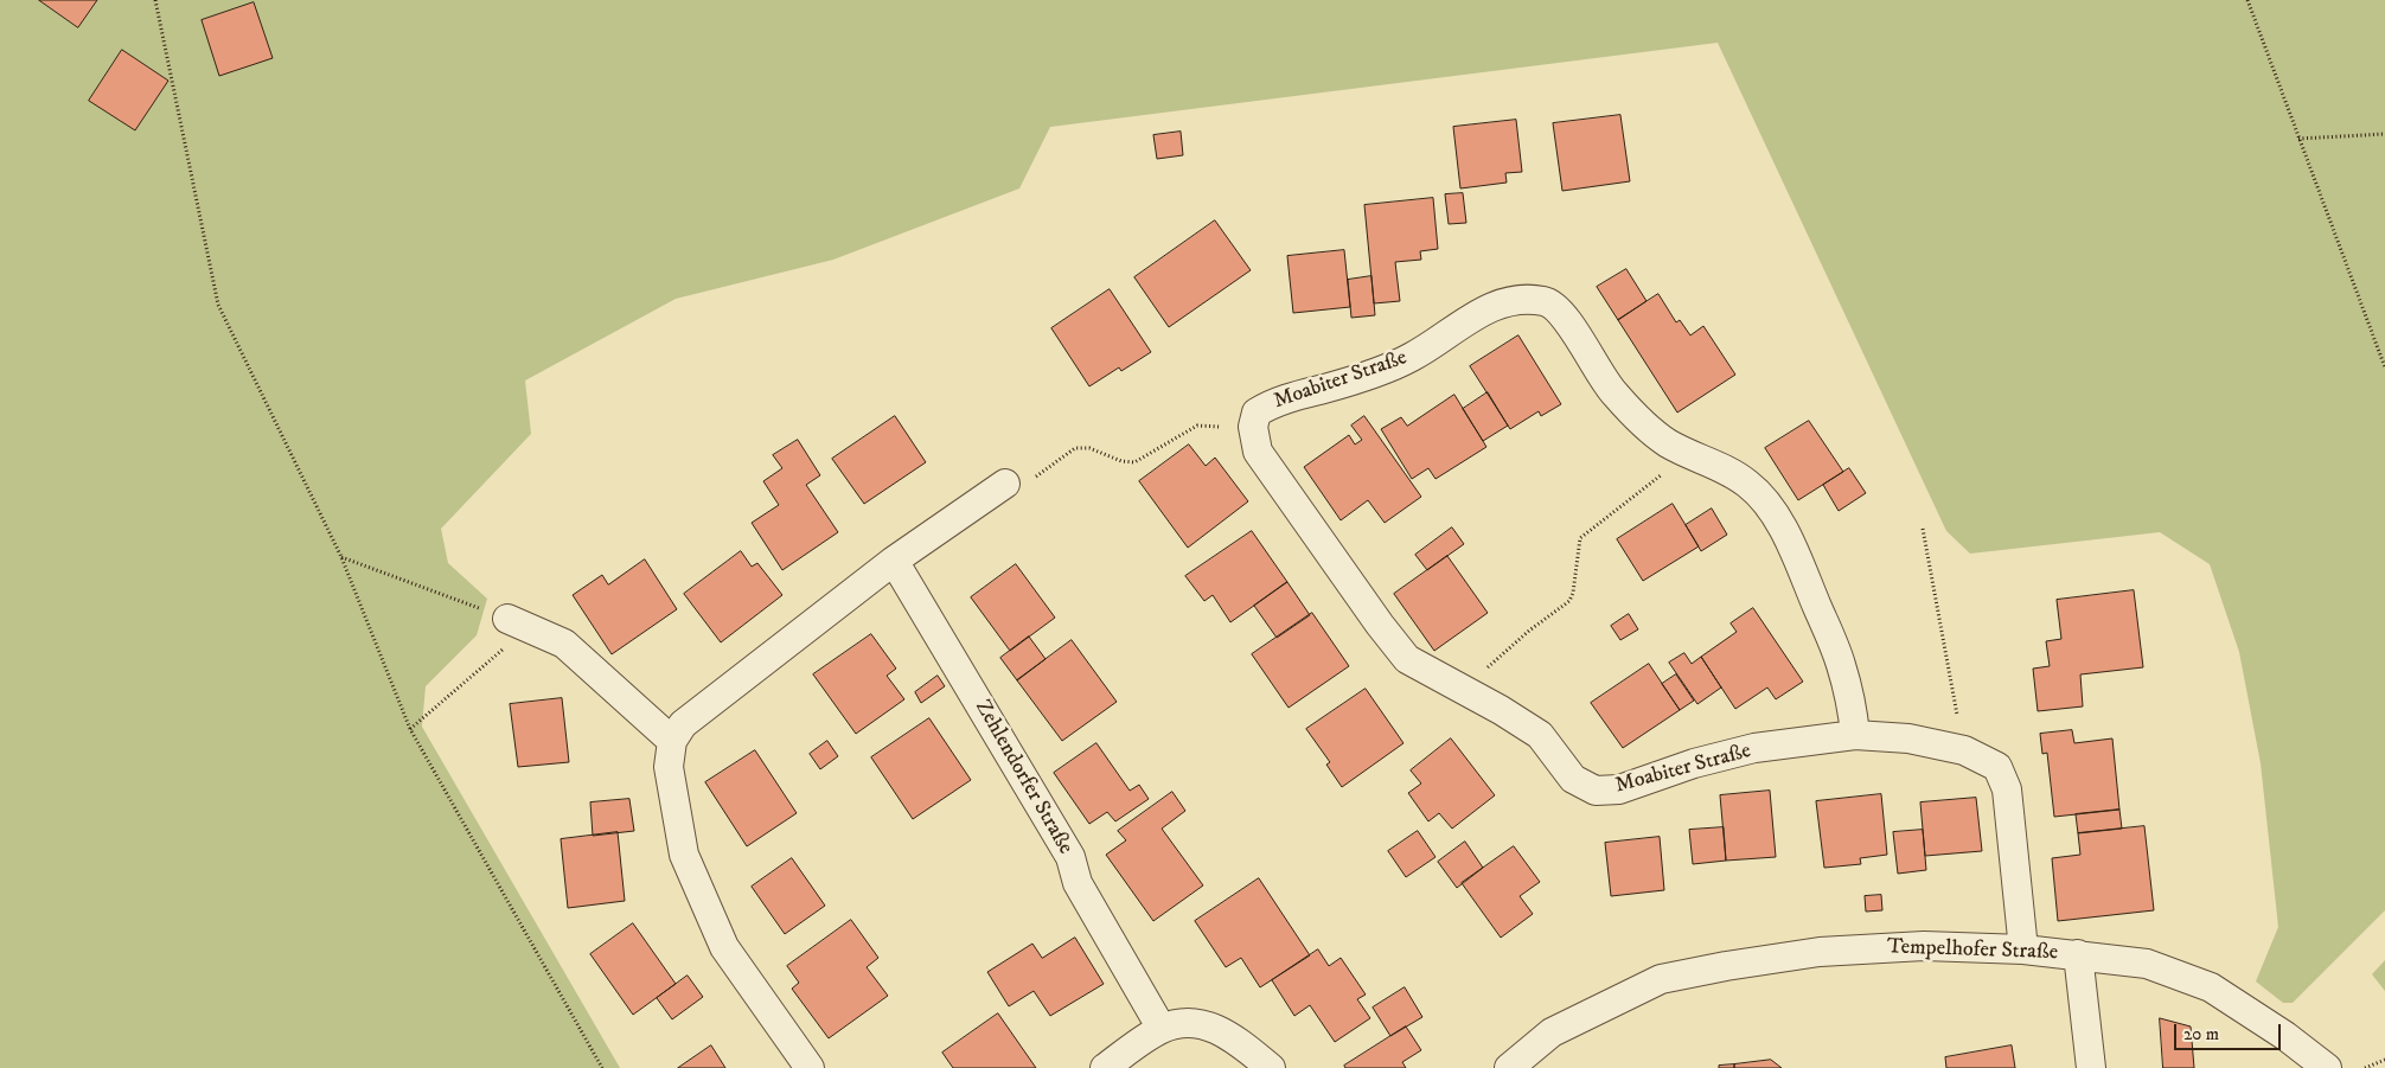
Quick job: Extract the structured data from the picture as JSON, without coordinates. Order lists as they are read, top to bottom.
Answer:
{
  "streets": {
    "street": ["Moabiter Straße", "Zehlendorfer Straße", "Tempelhofer Straße"]
  },
  "crossings": [
    ["Moabiter Straße", "Tempelhofer Straße"]
  ],
  "scale_bar": "20 m"
}
